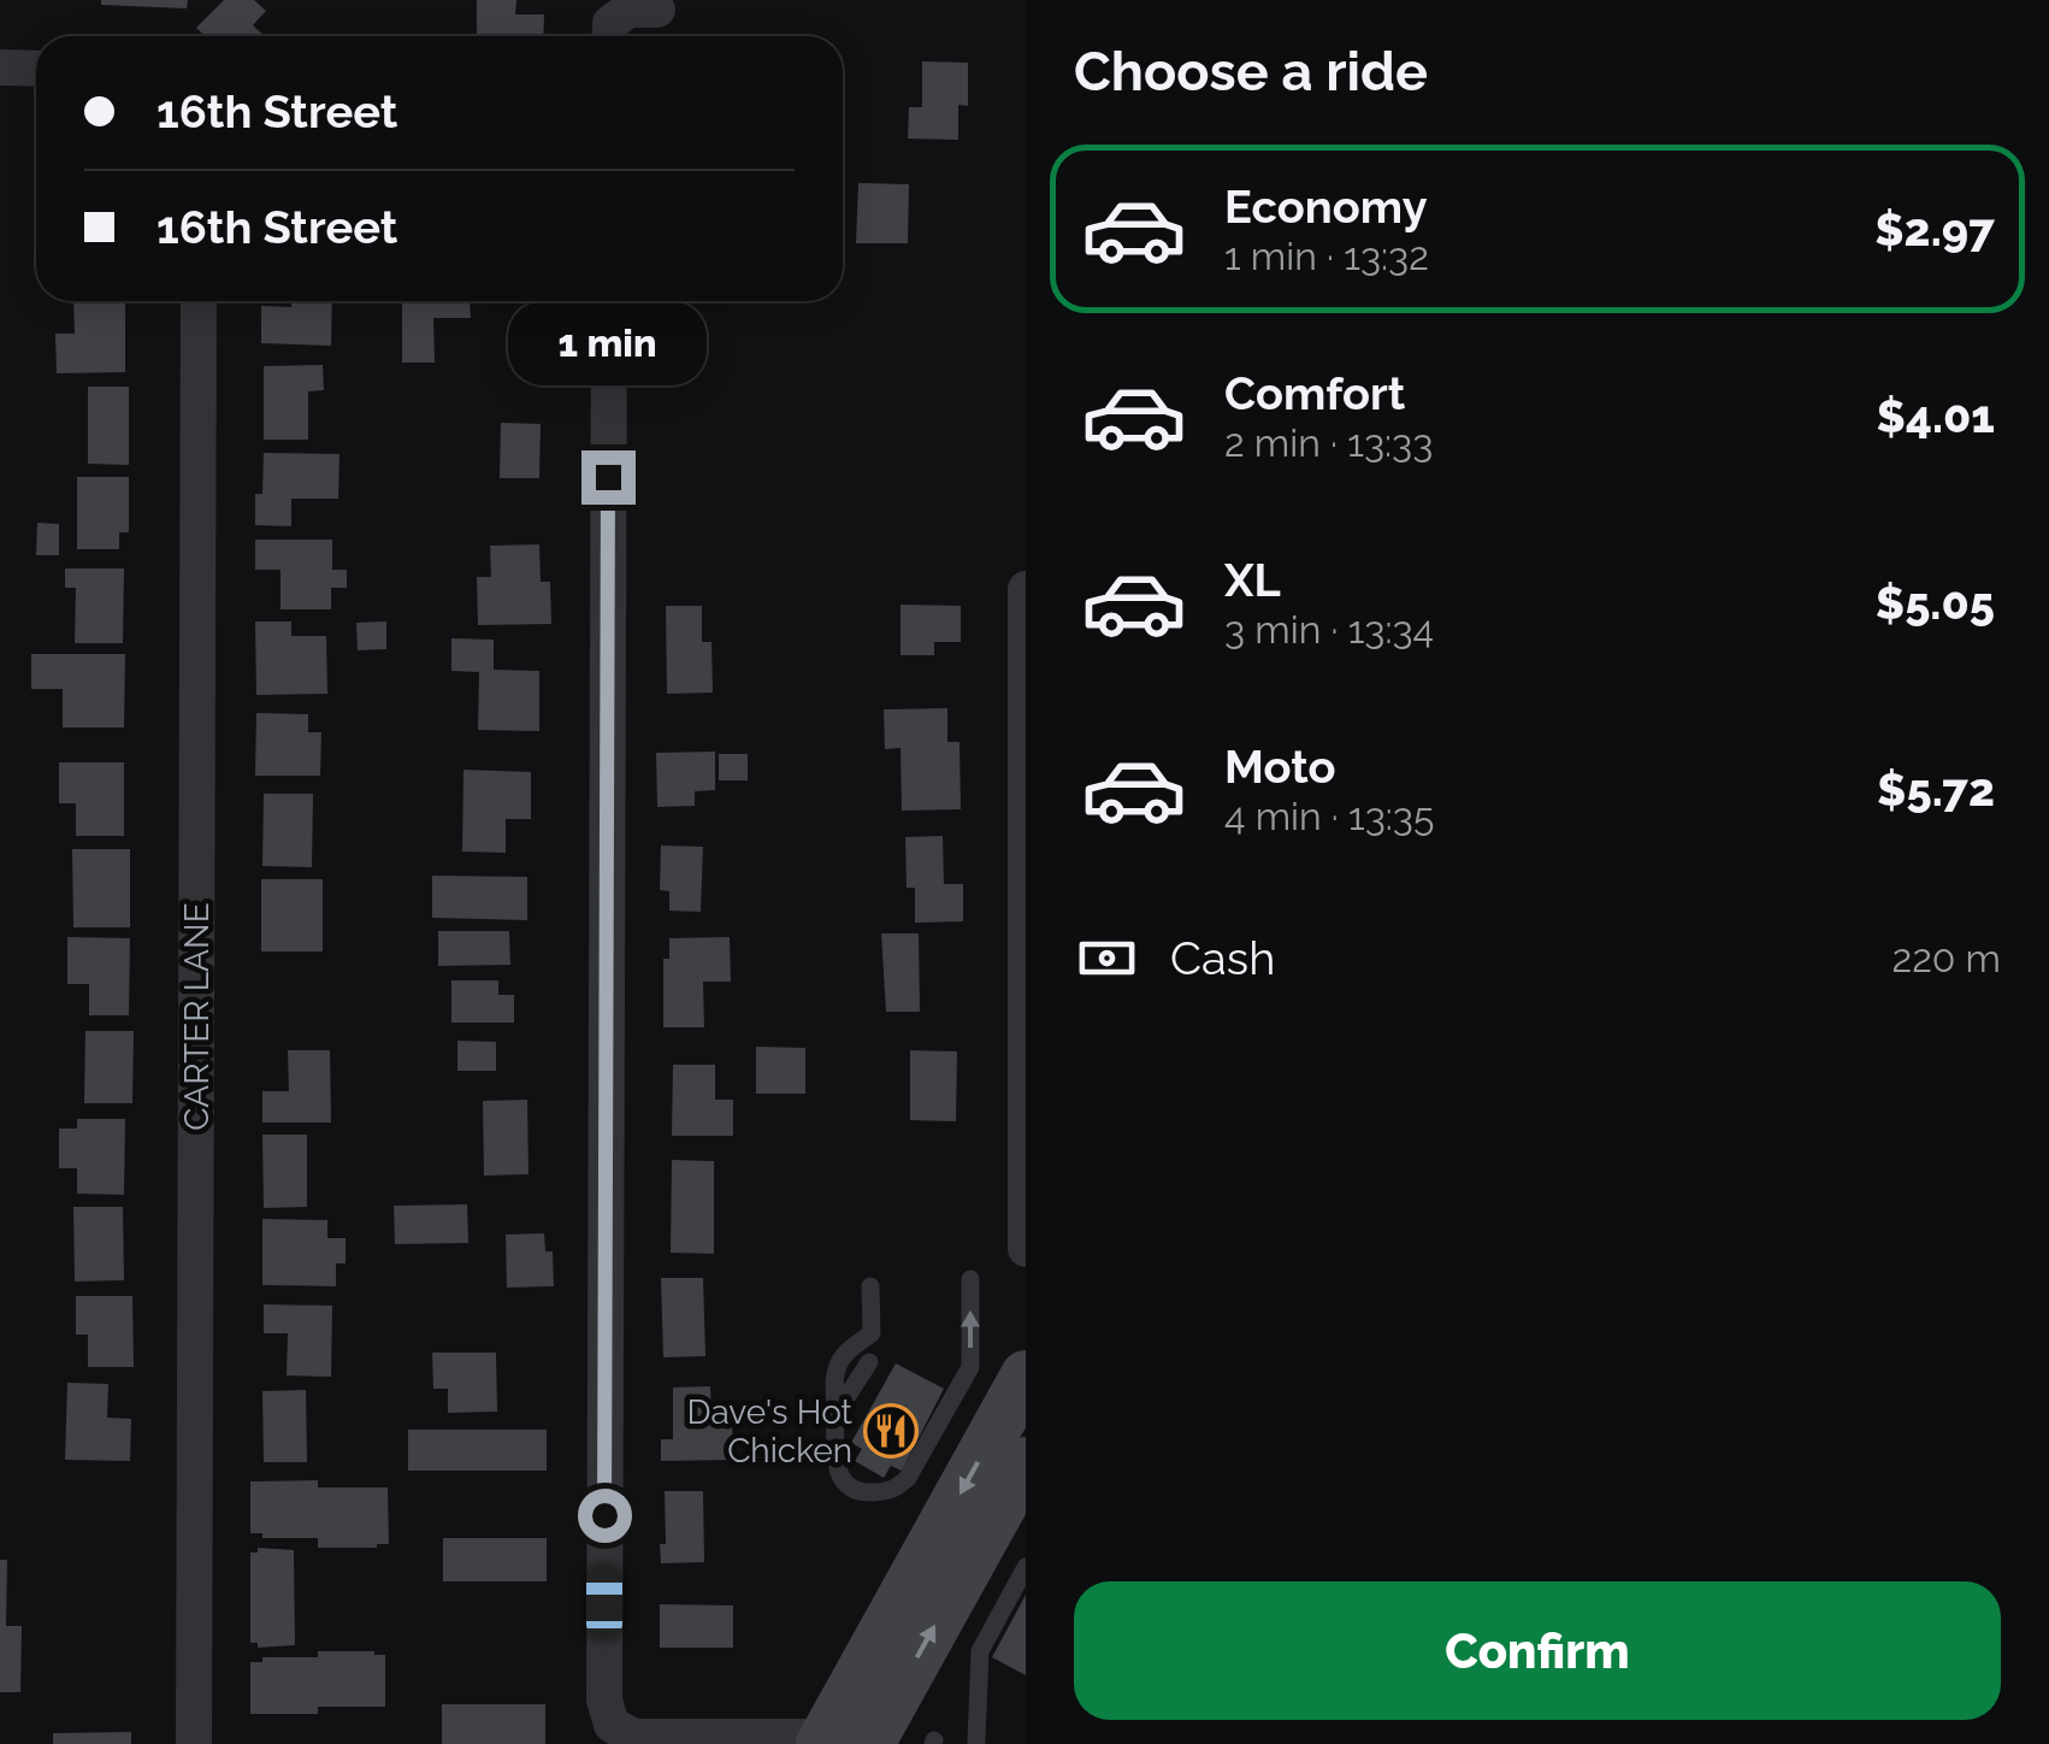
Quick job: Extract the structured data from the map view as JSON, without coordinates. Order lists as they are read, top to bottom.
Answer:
{
  "streets": {
    "street": ["CARTER LANE"]
  },
  "places": {
    "restaurant": ["Dave's Hot Chicken"]
  },
  "page": {
    "heading": "Choose a ride",
    "banner": ["16th Street", "16th Street"],
    "list": [
      {
        "name": "Economy",
        "note": "1 min · 13:32",
        "value": "$2.97"
      },
      {
        "name": "Comfort",
        "note": "2 min · 13:33",
        "value": "$4.01"
      },
      {
        "name": "XL",
        "note": "3 min · 13:34",
        "value": "$5.05"
      },
      {
        "name": "Moto",
        "note": "4 min · 13:35",
        "value": "$5.72"
      }
    ],
    "bubble": "1 min",
    "pay": ["Cash", "220 m"],
    "buttons": "Confirm"
  }
}
